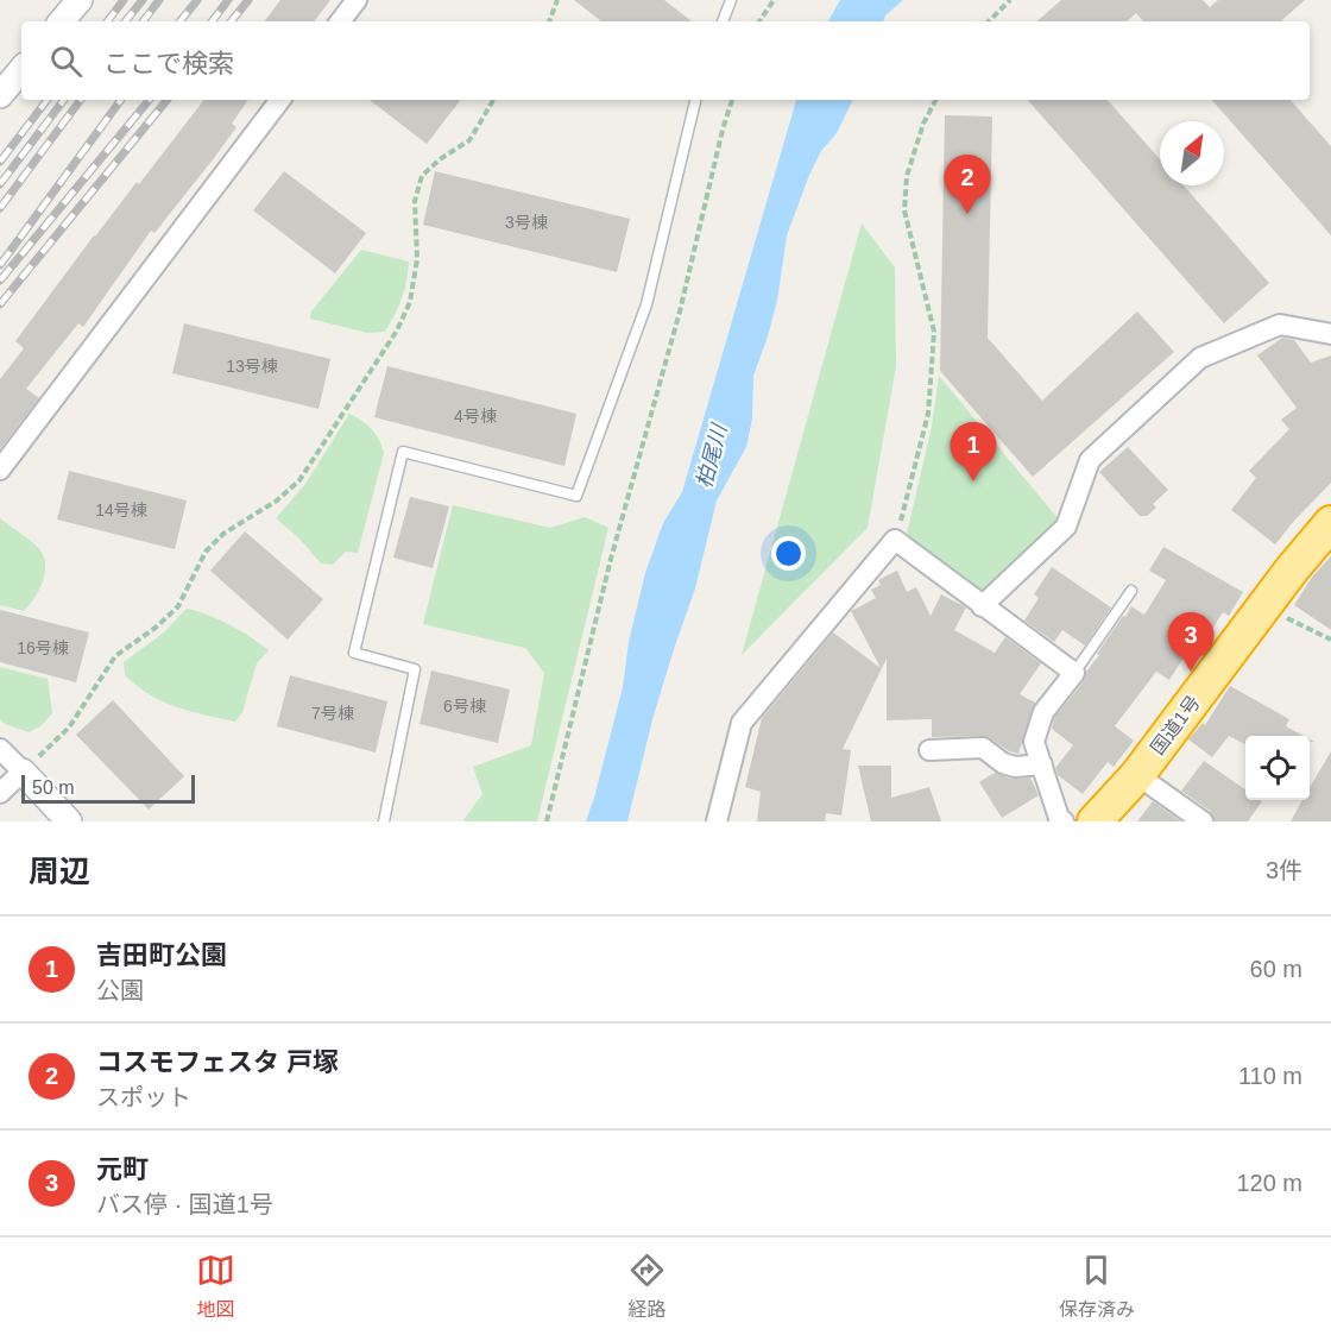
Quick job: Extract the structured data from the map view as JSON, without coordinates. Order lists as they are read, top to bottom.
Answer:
{
  "streets": {
    "highway": ["国道1号"]
  },
  "water": ["柏尾川"],
  "house_numbers": [
    "3号棟",
    "13号棟",
    "4号棟",
    "14号棟",
    "16号棟",
    "6号棟",
    "7号棟"
  ],
  "scale_bar": "50 m",
  "north": "top right",
  "page": {
    "search": "ここで検索",
    "pins": ["2", "1", "3"],
    "scale": "50 m",
    "heading": ["周辺", "3件"],
    "list": [
      {
        "mark": "1",
        "name": "吉田町公園",
        "note": "公園",
        "value": "60 m"
      },
      {
        "mark": "2",
        "name": "コスモフェスタ 戸塚",
        "note": "スポット",
        "value": "110 m"
      },
      {
        "mark": "3",
        "name": "元町",
        "note": "バス停 · 国道1号",
        "value": "120 m"
      }
    ],
    "nav": ["地図", "経路", "保存済み"]
  }
}
